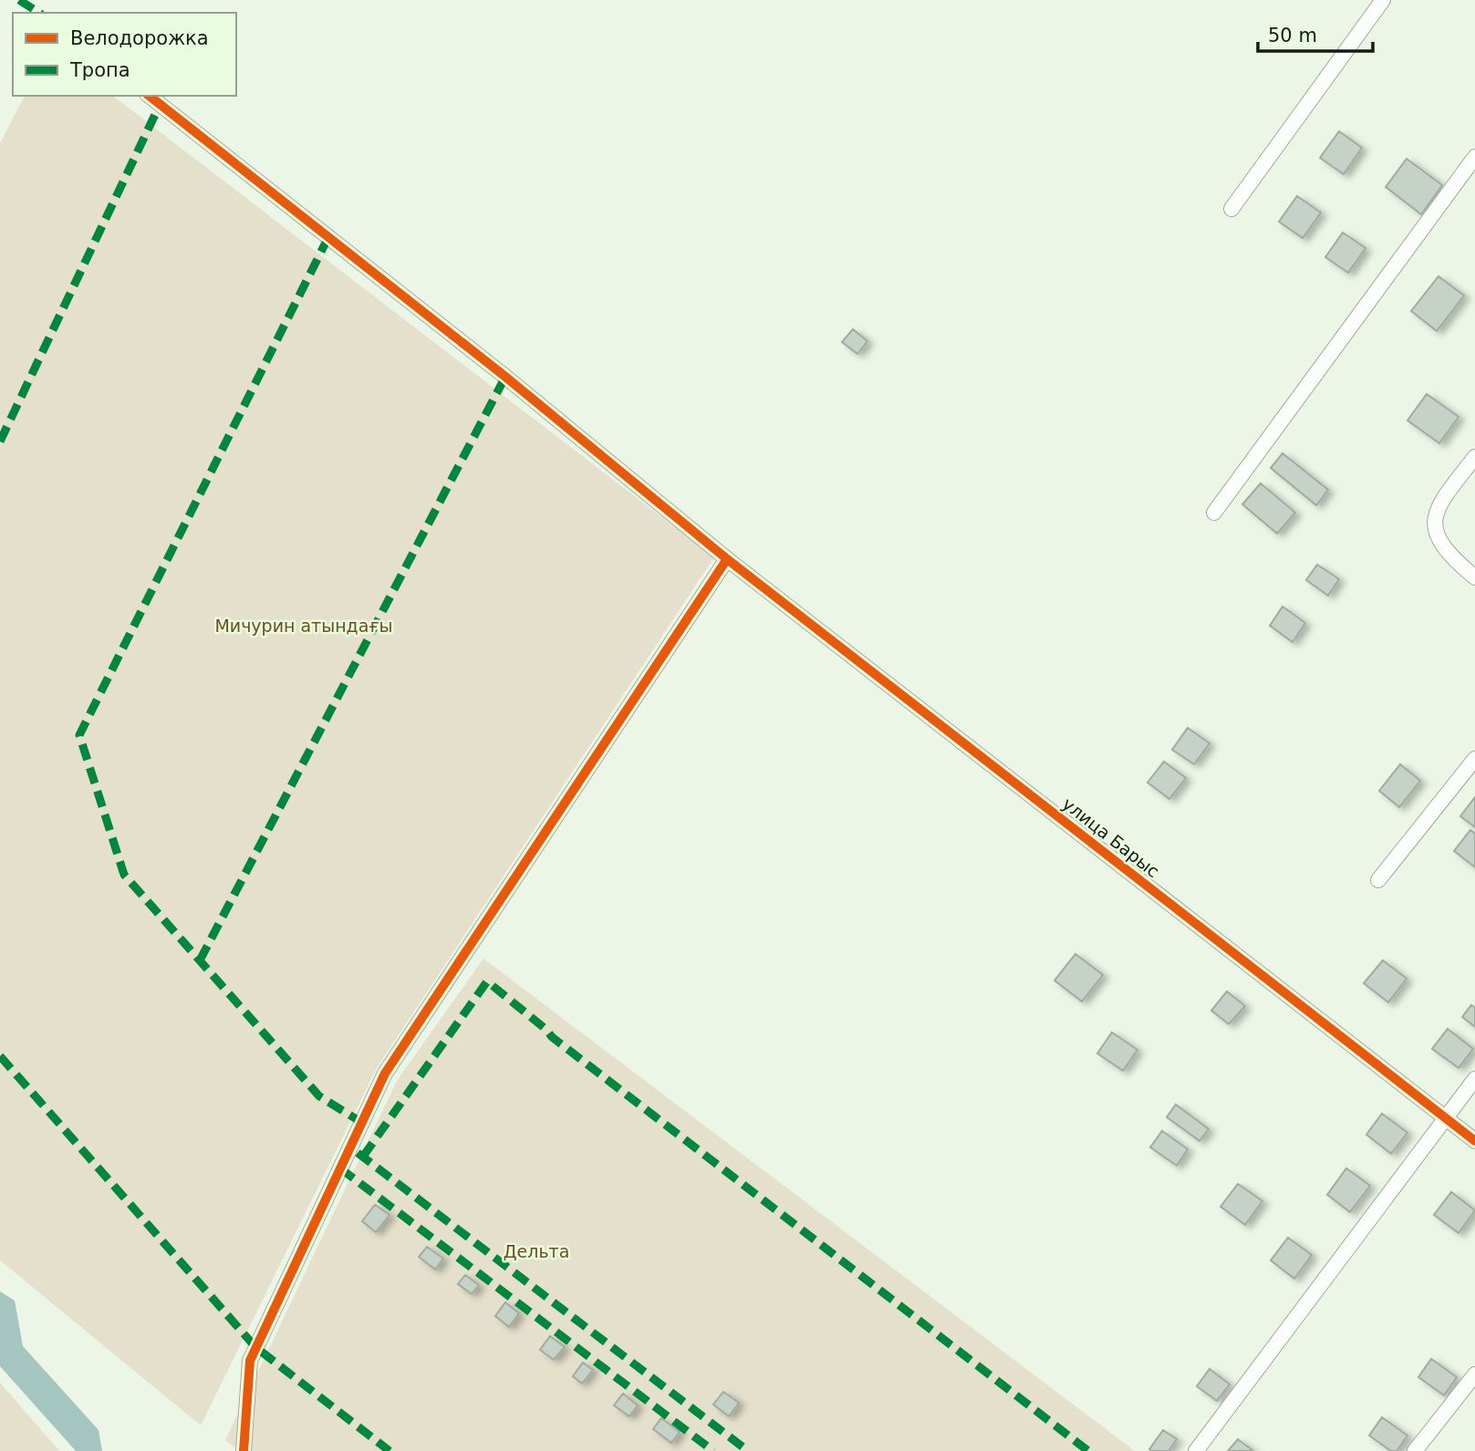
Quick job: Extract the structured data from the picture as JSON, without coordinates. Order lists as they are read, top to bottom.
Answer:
{
  "streets": {
    "street": ["улица Барыс"]
  },
  "parks": ["Мичурин атындағы", "Дельта"],
  "legend": ["Велодорожка", "Тропа"],
  "scale_bar": "50 m"
}
